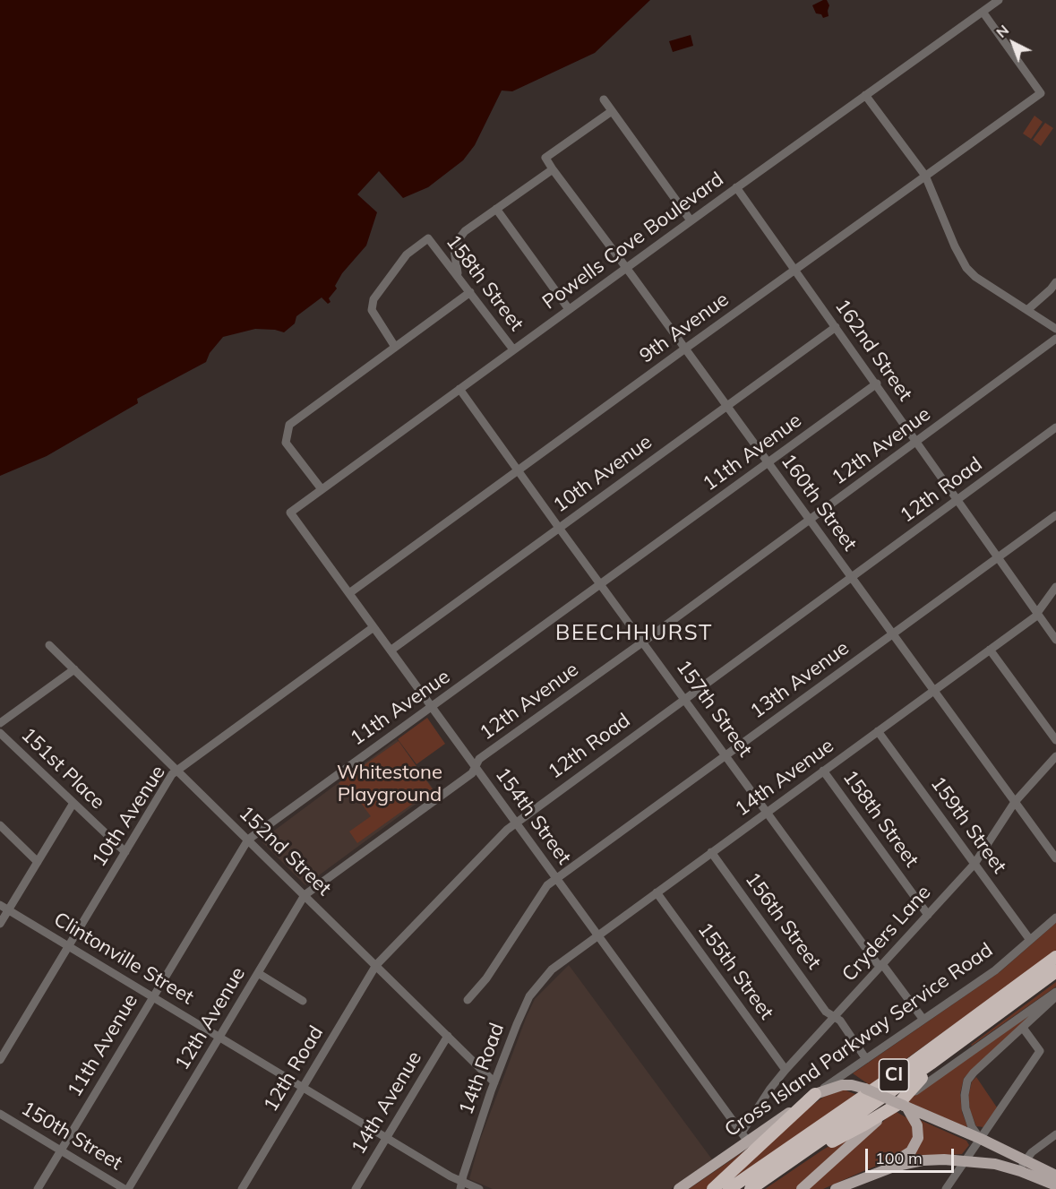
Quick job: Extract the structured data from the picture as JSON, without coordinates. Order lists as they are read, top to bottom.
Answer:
{
  "streets": {
    "highway": ["CI"],
    "main road": ["Cross Island Parkway Service Road"],
    "street": [
      "Powells Cove Boulevard",
      "158th Street",
      "9th Avenue",
      "162nd Street",
      "12th Avenue",
      "11th Avenue",
      "10th Avenue",
      "12th Road",
      "160th Street",
      "13th Avenue",
      "157th Street",
      "151st Place",
      "14th Avenue",
      "154th Street",
      "159th Street",
      "152nd Street",
      "156th Street",
      "Cryders Lane",
      "Clintonville Street",
      "155th Street",
      "14th Road",
      "150th Street"
    ]
  },
  "crossings": [
    ["Powells Cove Boulevard", "158th Street"],
    ["Powells Cove Boulevard", "9th Avenue"],
    ["Powells Cove Boulevard", "162nd Street"],
    ["Powells Cove Boulevard", "160th Street"],
    ["Powells Cove Boulevard", "157th Street"],
    ["Powells Cove Boulevard", "154th Street"],
    ["158th Street", "14th Avenue"],
    ["158th Street", "Cryders Lane"],
    ["9th Avenue", "162nd Street"],
    ["9th Avenue", "160th Street"],
    ["9th Avenue", "157th Street"],
    ["9th Avenue", "154th Street"],
    ["162nd Street", "12th Avenue"],
    ["162nd Street", "11th Avenue"],
    ["162nd Street", "10th Avenue"],
    ["162nd Street", "12th Road"],
    ["162nd Street", "13th Avenue"],
    ["162nd Street", "14th Avenue"],
    ["12th Avenue", "160th Street"],
    ["12th Avenue", "157th Street"],
    ["12th Avenue", "154th Street"],
    ["12th Avenue", "152nd Street"],
    ["12th Avenue", "Clintonville Street"],
    ["12th Avenue", "150th Street"],
    ["11th Avenue", "160th Street"],
    ["11th Avenue", "157th Street"],
    ["11th Avenue", "154th Street"],
    ["11th Avenue", "152nd Street"],
    ["11th Avenue", "Clintonville Street"],
    ["11th Avenue", "150th Street"],
    ["10th Avenue", "160th Street"],
    ["10th Avenue", "157th Street"],
    ["10th Avenue", "151st Place"],
    ["10th Avenue", "154th Street"],
    ["10th Avenue", "152nd Street"],
    ["10th Avenue", "Clintonville Street"],
    ["12th Road", "160th Street"],
    ["12th Road", "157th Street"],
    ["12th Road", "154th Street"],
    ["12th Road", "152nd Street"],
    ["12th Road", "Clintonville Street"],
    ["160th Street", "13th Avenue"],
    ["160th Street", "14th Avenue"],
    ["160th Street", "Cryders Lane"],
    ["13th Avenue", "157th Street"],
    ["13th Avenue", "154th Street"],
    ["157th Street", "14th Avenue"],
    ["157th Street", "Cryders Lane"],
    ["157th Street", "Cross Island Parkway Service Road"],
    ["14th Avenue", "154th Street"],
    ["14th Avenue", "159th Street"],
    ["14th Avenue", "152nd Street"],
    ["14th Avenue", "156th Street"],
    ["14th Avenue", "Clintonville Street"],
    ["14th Avenue", "155th Street"],
    ["14th Avenue", "14th Road"],
    ["154th Street", "Cryders Lane"],
    ["154th Street", "Cross Island Parkway Service Road"],
    ["159th Street", "Cryders Lane"],
    ["159th Street", "Cross Island Parkway Service Road"],
    ["152nd Street", "14th Road"],
    ["156th Street", "Cryders Lane"],
    ["156th Street", "Cross Island Parkway Service Road"],
    ["Cryders Lane", "155th Street"],
    ["Cryders Lane", "Cross Island Parkway Service Road"],
    ["Clintonville Street", "14th Road"]
  ],
  "districts": ["BEECHHURST"],
  "parks": ["Whitestone Playground"],
  "scale_bar": "100 m",
  "north": "top left"
}
